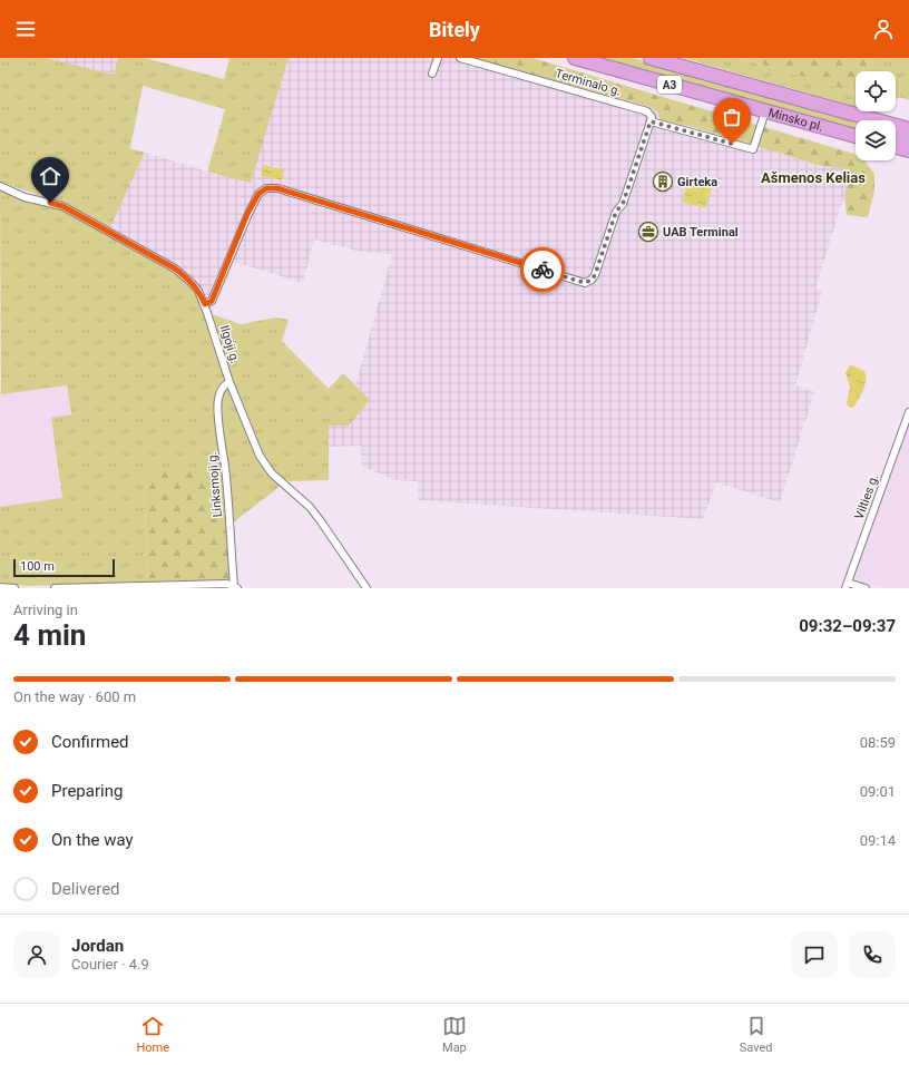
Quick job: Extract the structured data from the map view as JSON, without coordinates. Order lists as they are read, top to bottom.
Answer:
{
  "streets": {
    "highway": ["A3", "Minsko pl."],
    "street": [
      "Terminalo g.",
      "Ilgoji g.",
      "Linksmoji g.",
      "Vilties g."
    ]
  },
  "crossings": [
    ["Terminalo g.", "Minsko pl."],
    ["Ilgoji g.", "Linksmoji g."]
  ],
  "districts": ["Ašmenos Kelias"],
  "places": {
    "building": ["Girteka"],
    "office": ["UAB Terminal"]
  },
  "scale_bar": "100 m",
  "page": {
    "header": "Bitely",
    "scale": "100 m",
    "heading": ["4 min", "Arriving in", "09:32–09:37"],
    "panel": ["Jordan", "Courier · 4.9"],
    "bar": "On the way · 600 m",
    "list": [
      ["Confirmed", "08:59"],
      ["Preparing", "09:01"],
      ["On the way", "09:14"],
      "Delivered"
    ],
    "tabs": ["Home", "Map", "Saved"]
  }
}
